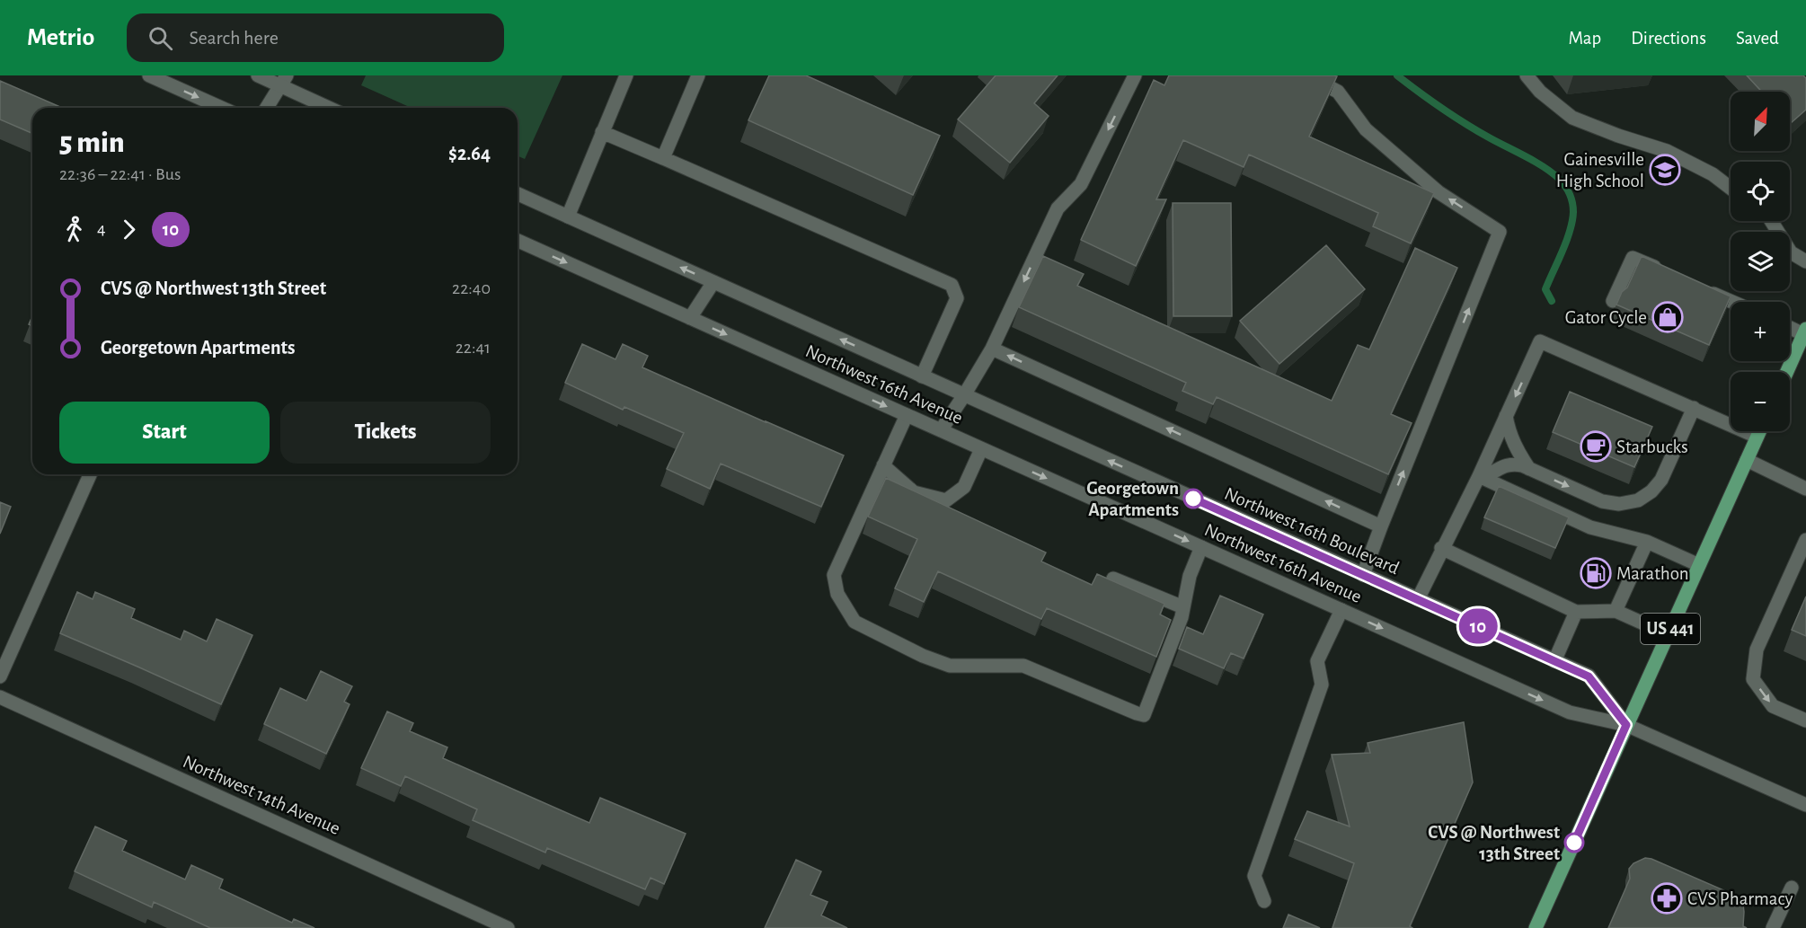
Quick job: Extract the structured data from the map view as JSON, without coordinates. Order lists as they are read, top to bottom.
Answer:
{
  "streets": {
    "main road": [
      "Northwest 16th Avenue",
      "Northwest 16th Boulevard",
      "US 441",
      "Northwest 14th Avenue"
    ]
  },
  "crossings": [
    ["Northwest 16th Avenue", "Northwest 16th Boulevard"],
    ["Northwest 16th Avenue", "US 441"],
    ["Northwest 16th Boulevard", "US 441"]
  ],
  "places": {
    "school or university": ["Gainesville High School"],
    "shop": ["Gator Cycle"],
    "cafe": ["Starbucks"],
    "other": ["Georgetown Apartments", "CVS @ Northwest 13th Street"],
    "fuel station": ["Marathon"],
    "pharmacy": ["CVS Pharmacy"]
  },
  "lines": ["bus line 10"],
  "north": "top right",
  "page": {
    "header": "Metrio",
    "search": "Search here",
    "nav": ["Map", "Directions", "Saved"],
    "on_map": "10",
    "map_buttons": ["+", "−"],
    "heading": ["5 min", "22:36 – 22:41 · Bus", "$2.64"],
    "legs": ["4", "10"],
    "list": [
      {
        "name": "CVS @ Northwest 13th Street",
        "value": "22:40"
      },
      {
        "name": "Georgetown Apartments",
        "value": "22:41"
      }
    ],
    "buttons": ["Start", "Tickets"]
  }
}
